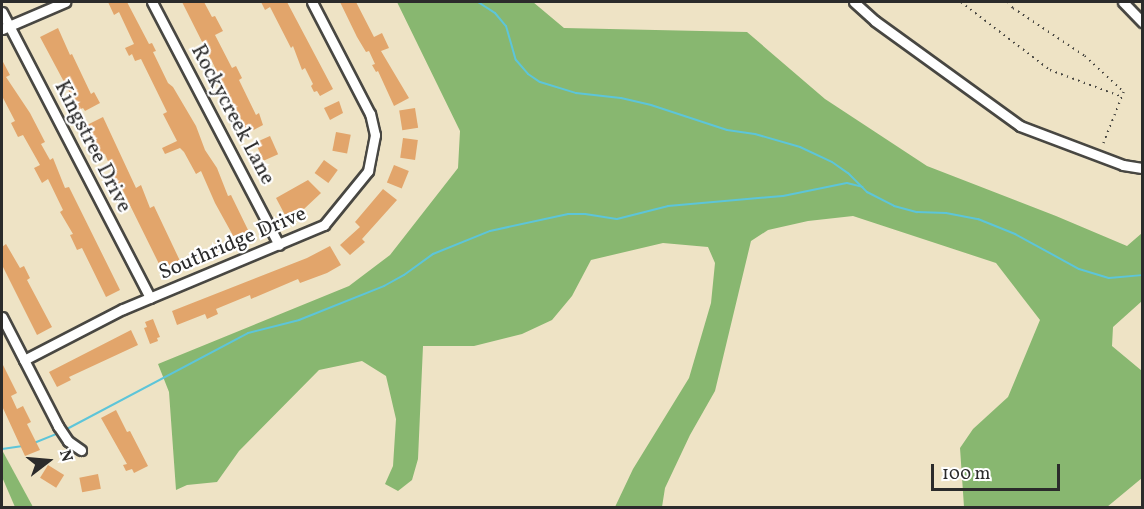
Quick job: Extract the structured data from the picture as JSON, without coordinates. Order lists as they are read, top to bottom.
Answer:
{
  "streets": {
    "street": ["Rockycreek Lane", "Kingstree Drive", "Southridge Drive"]
  },
  "crossings": [
    ["Rockycreek Lane", "Southridge Drive"],
    ["Kingstree Drive", "Southridge Drive"]
  ],
  "scale_bar": "100 m",
  "north": "right"
}
